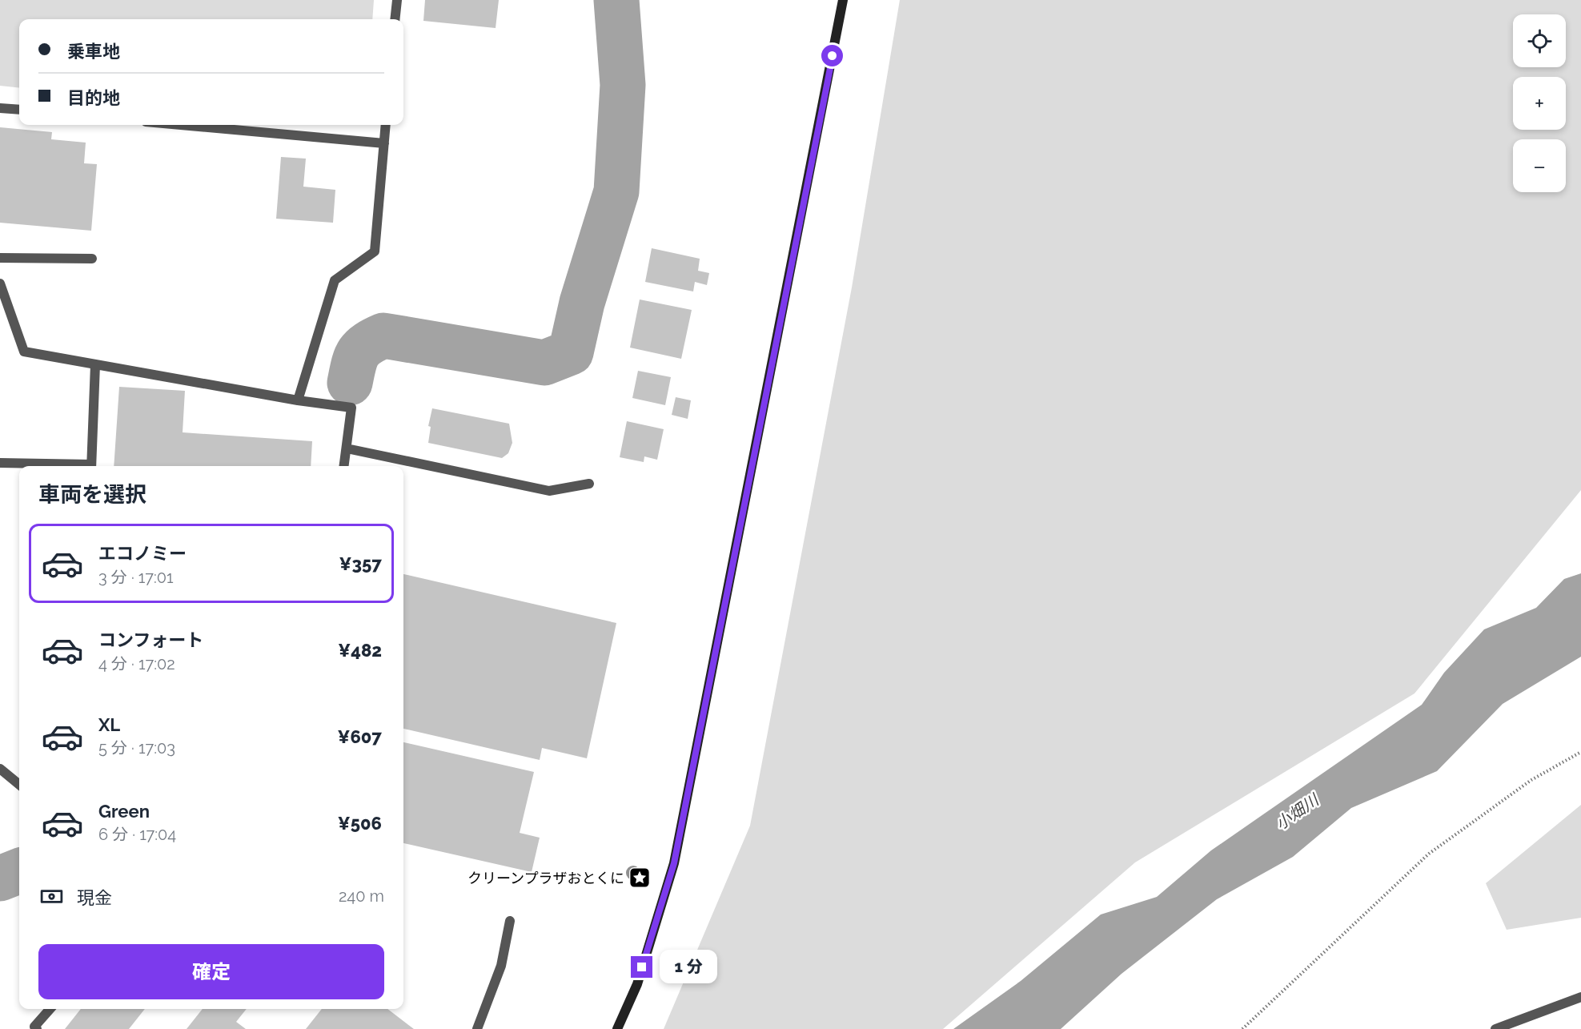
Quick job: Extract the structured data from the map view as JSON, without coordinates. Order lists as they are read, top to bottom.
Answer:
{
  "water": ["小畑川"],
  "places": {
    "place": ["クリーンプラザおとくに"]
  },
  "page": {
    "map_buttons": ["+", "−"],
    "banner": ["乗車地", "目的地"],
    "heading": "車両を選択",
    "list": [
      {
        "name": "エコノミー",
        "note": "3 分 · 17:01",
        "value": "¥357"
      },
      {
        "name": "コンフォート",
        "note": "4 分 · 17:02",
        "value": "¥482"
      },
      {
        "name": "XL",
        "note": "5 分 · 17:03",
        "value": "¥607"
      },
      {
        "name": "Green",
        "note": "6 分 · 17:04",
        "value": "¥506"
      }
    ],
    "pay": ["現金", "240 m"],
    "buttons": "確定",
    "bubble": "1 分"
  }
}
